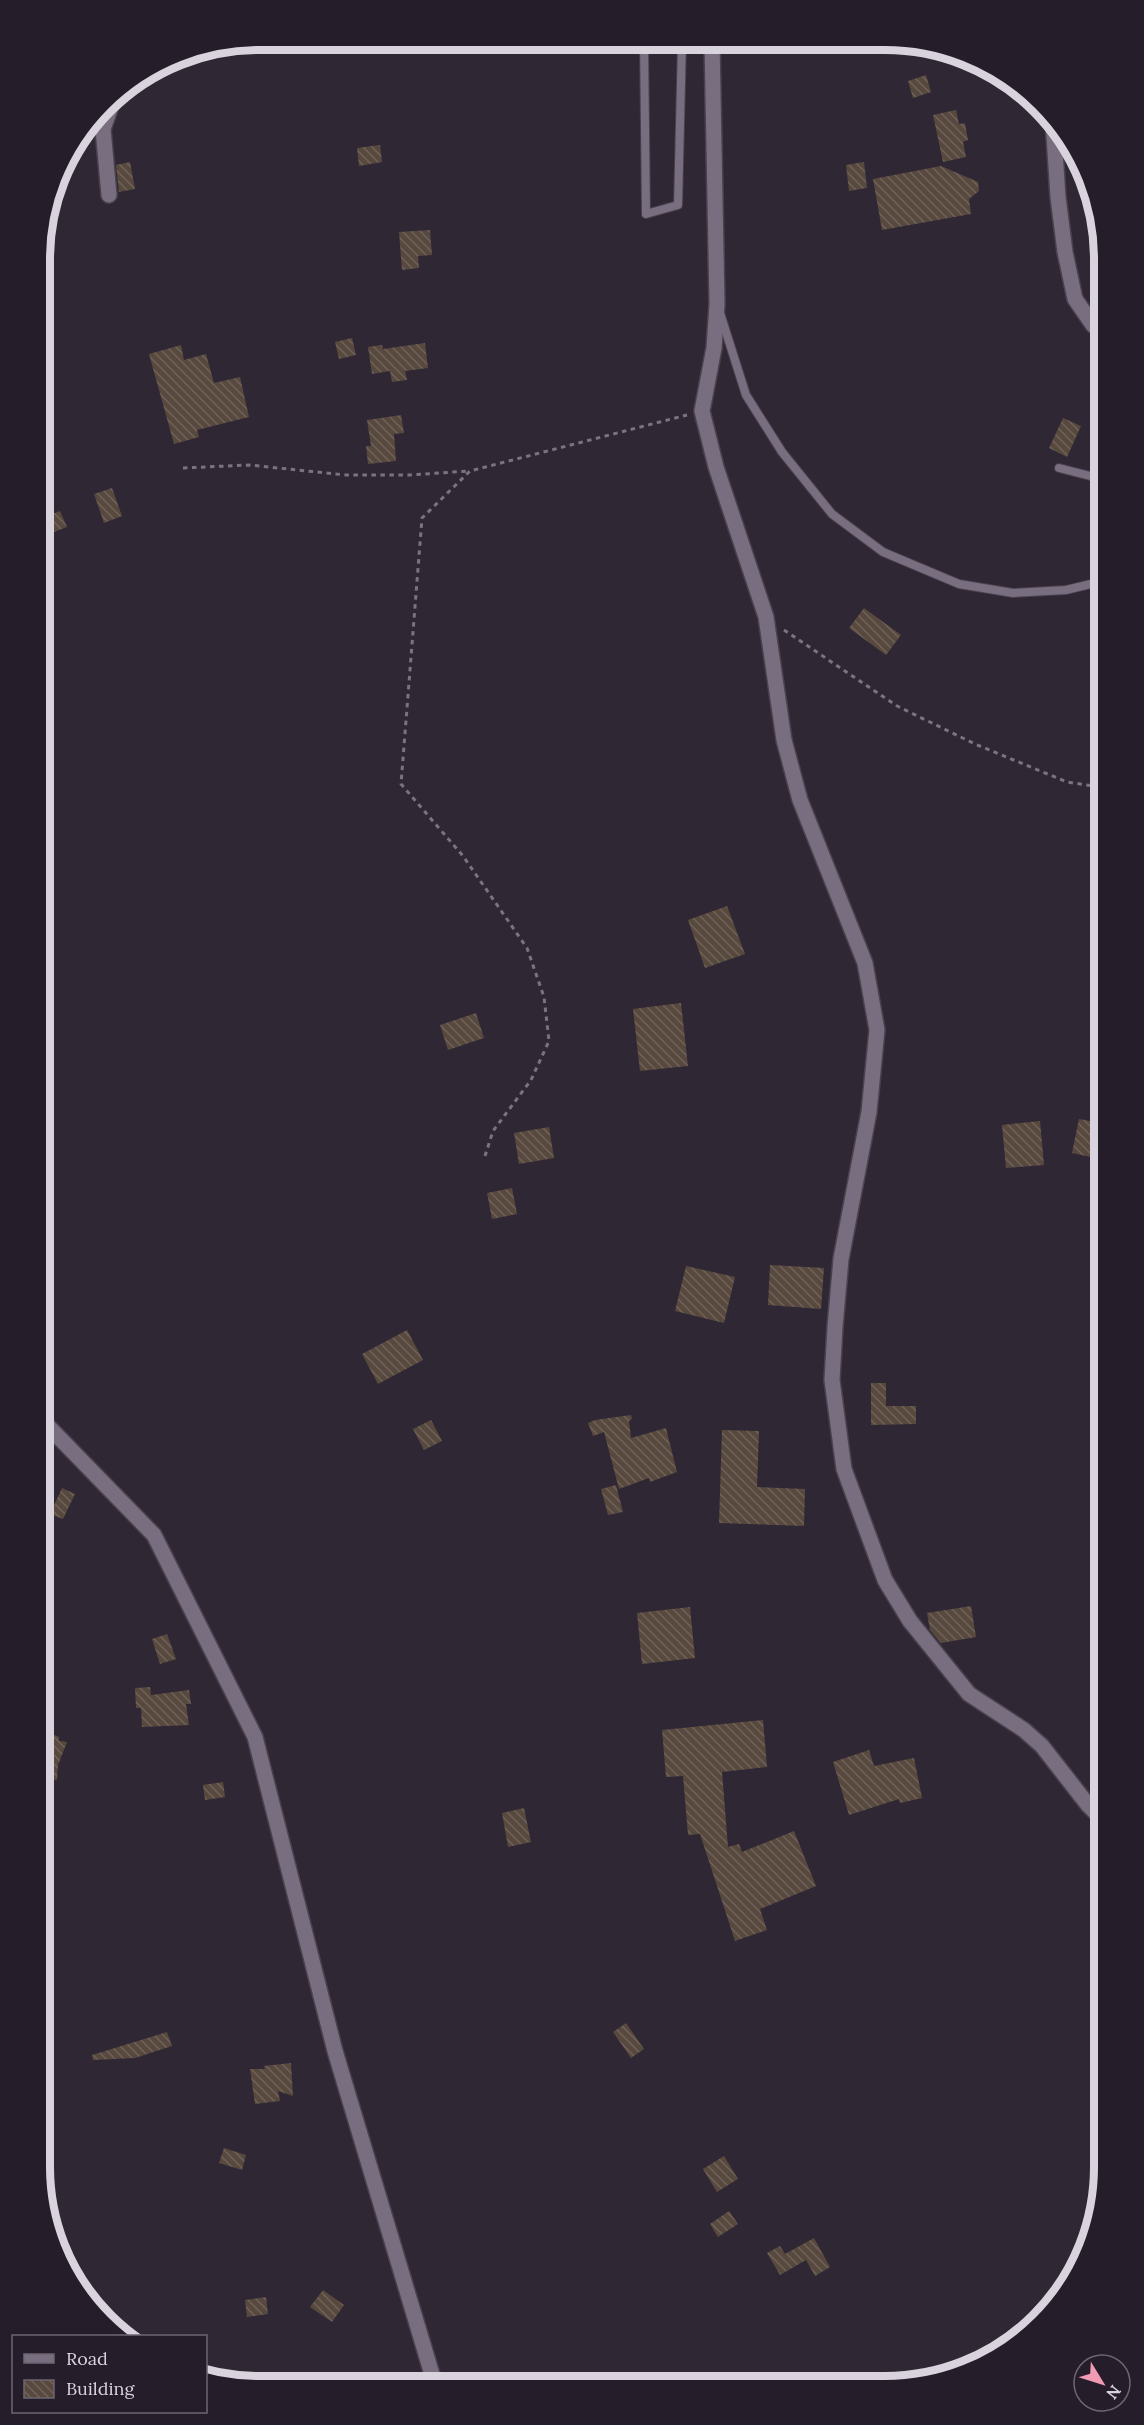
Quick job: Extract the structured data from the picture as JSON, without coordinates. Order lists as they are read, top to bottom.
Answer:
{
  "legend": ["Road", "Building"],
  "north": "bottom right"
}
